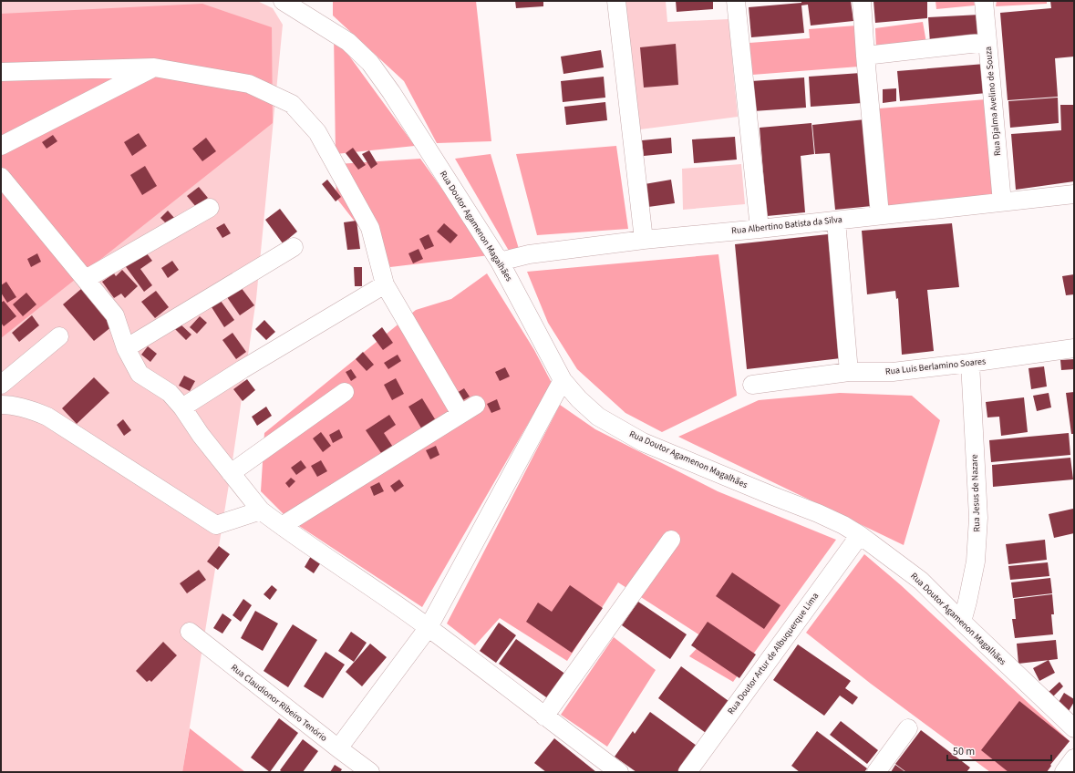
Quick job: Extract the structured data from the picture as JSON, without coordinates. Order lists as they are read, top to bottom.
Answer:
{
  "streets": {
    "street": [
      "Rua Djalma Avelino de Souza",
      "Rua Albertino Batista da Silva",
      "Rua Doutor Agamenon Magalhães",
      "Rua Luis Berlamino Soares",
      "Rua Jesus de Nazare",
      "Rua Doutor Artur de Albuquerque Lima",
      "Rua Claudionor Ribeiro Tenório"
    ]
  },
  "crossings": [
    ["Rua Djalma Avelino de Souza", "Rua Albertino Batista da Silva"],
    ["Rua Albertino Batista da Silva", "Rua Doutor Agamenon Magalhães"],
    ["Rua Doutor Agamenon Magalhães", "Rua Jesus de Nazare"],
    ["Rua Doutor Agamenon Magalhães", "Rua Doutor Artur de Albuquerque Lima"],
    ["Rua Luis Berlamino Soares", "Rua Jesus de Nazare"]
  ],
  "scale_bar": "50 m"
}
